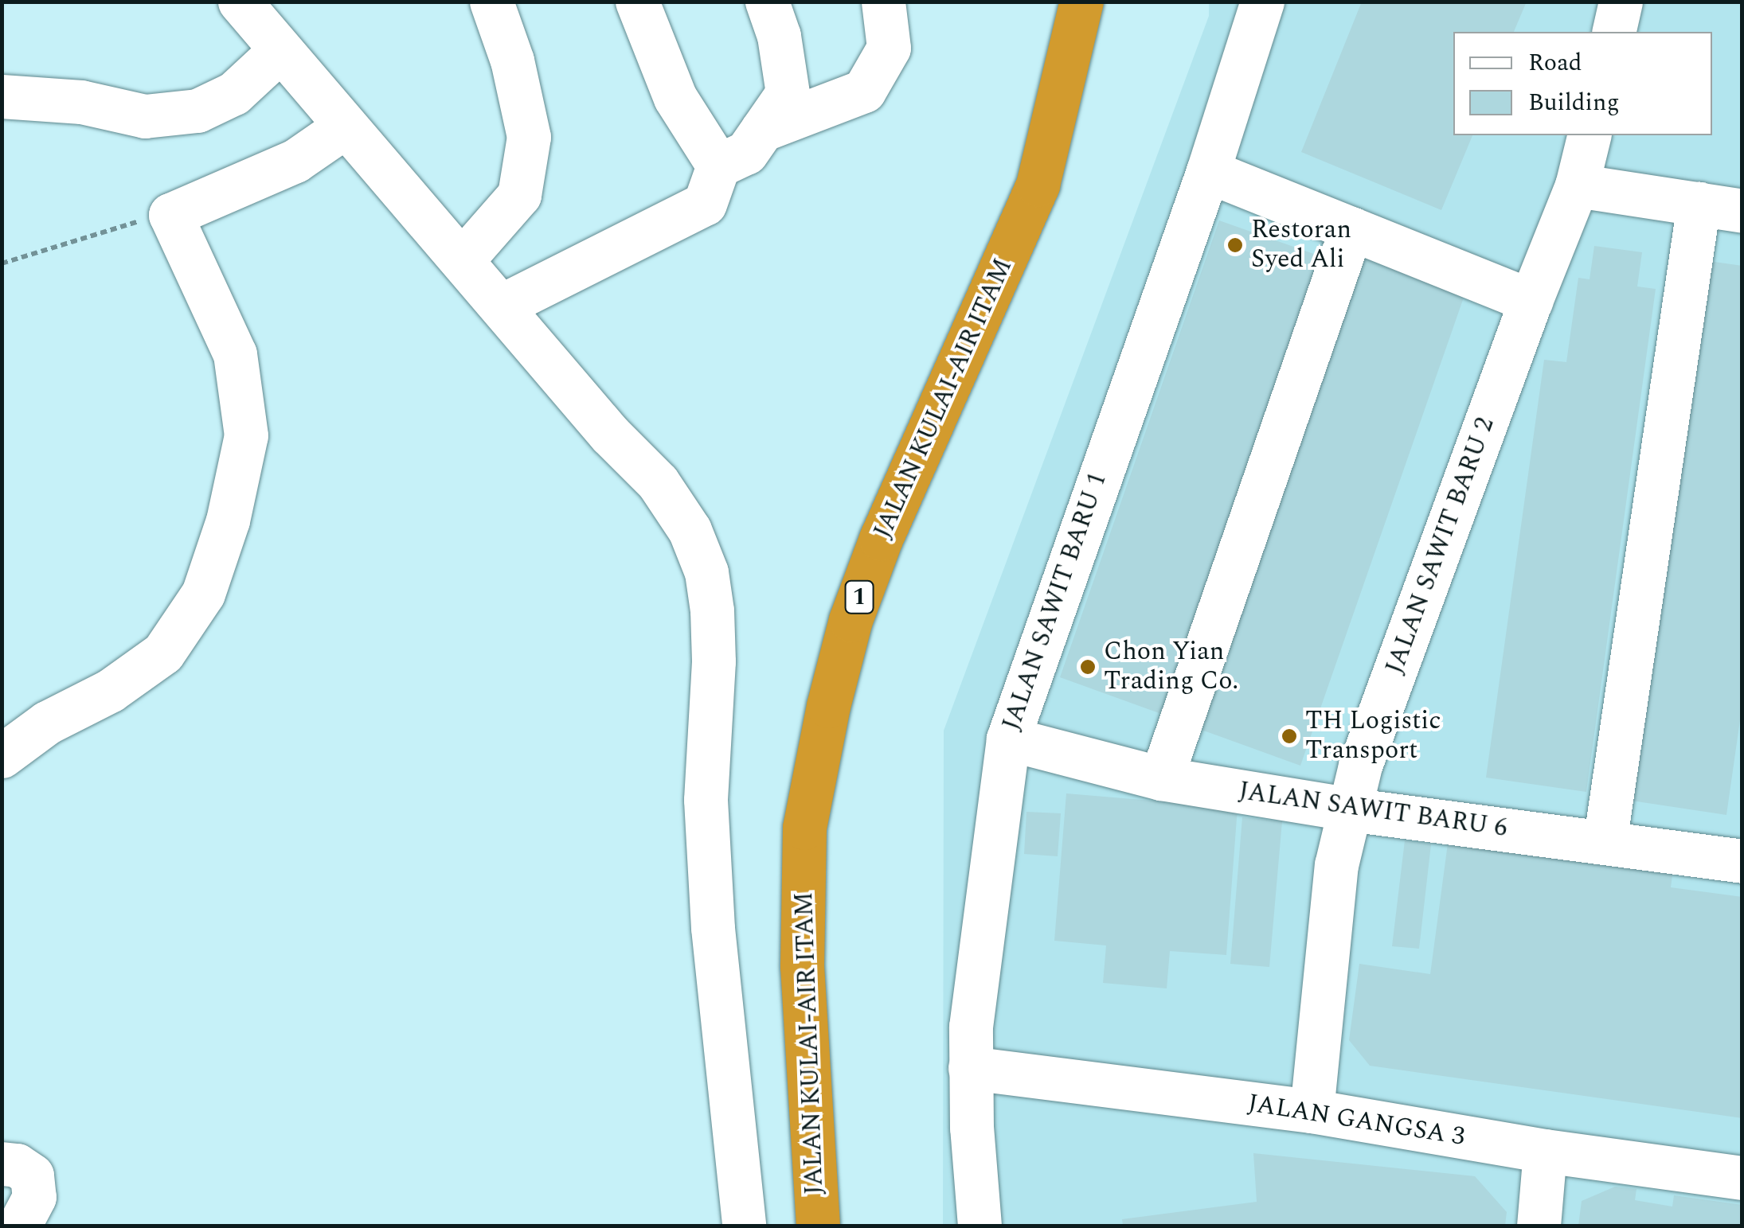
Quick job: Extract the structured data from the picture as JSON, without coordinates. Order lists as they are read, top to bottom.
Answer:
{
  "streets": {
    "highway": ["JALAN KULAI-AIR ITAM", "1"],
    "street": [
      "JALAN SAWIT BARU 2",
      "JALAN SAWIT BARU 1",
      "JALAN SAWIT BARU 6",
      "JALAN GANGSA 3"
    ]
  },
  "crossings": [
    ["JALAN SAWIT BARU 2", "JALAN SAWIT BARU 6"],
    ["JALAN SAWIT BARU 2", "JALAN GANGSA 3"],
    ["JALAN SAWIT BARU 1", "JALAN SAWIT BARU 6"],
    ["JALAN SAWIT BARU 1", "JALAN GANGSA 3"]
  ],
  "places": ["Restoran Syed Ali", "Chon Yian Trading Co.", "TH Logistic Transport"],
  "legend": ["Road", "Building"]
}
